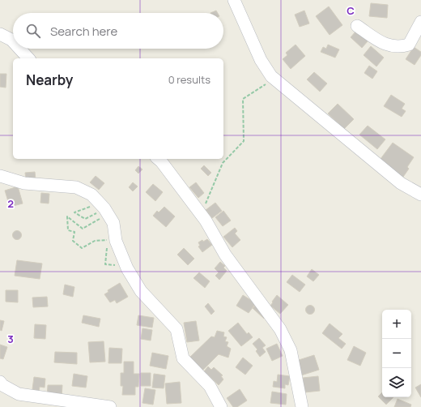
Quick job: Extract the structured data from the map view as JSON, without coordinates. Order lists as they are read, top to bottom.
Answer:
{
  "page": {
    "search": "Search here",
    "heading": ["Nearby", "0 results"],
    "map_buttons": ["+", "−"]
  },
  "grid": {
    "columns": ["C"],
    "rows": ["2", "3"]
  }
}
